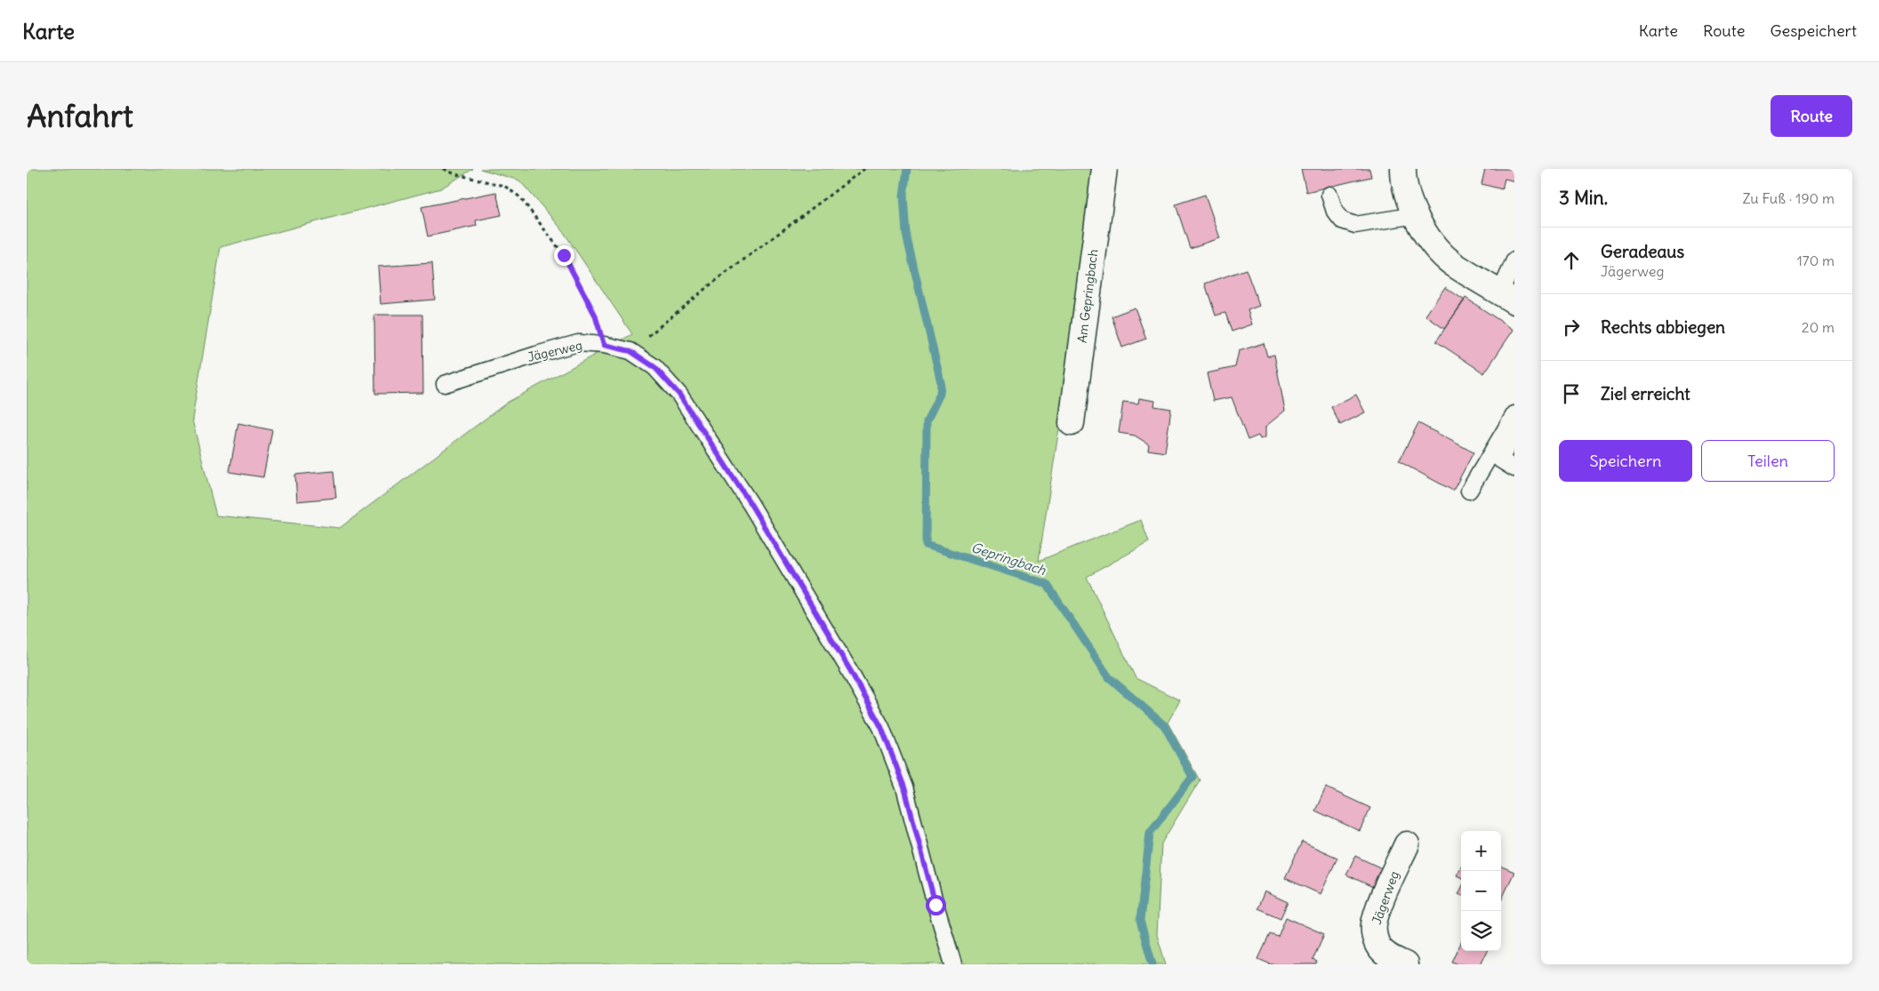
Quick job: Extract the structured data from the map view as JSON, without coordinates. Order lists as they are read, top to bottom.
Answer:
{
  "streets": {
    "street": ["Am Gepringbach", "Jägerweg"]
  },
  "water": ["Gepringbach"],
  "page": {
    "header": "Karte",
    "nav": ["Karte", "Route", "Gespeichert"],
    "buttons": [
      "Route",
      ["Speichern", "Teilen"]
    ],
    "title": "Anfahrt",
    "heading": ["3 Min.", "Zu Fuß · 190 m"],
    "list": [
      ["Geradeaus", "Jägerweg", "170 m"],
      ["Rechts abbiegen", "20 m"],
      "Ziel erreicht"
    ],
    "map_buttons": ["+", "−"]
  }
}
